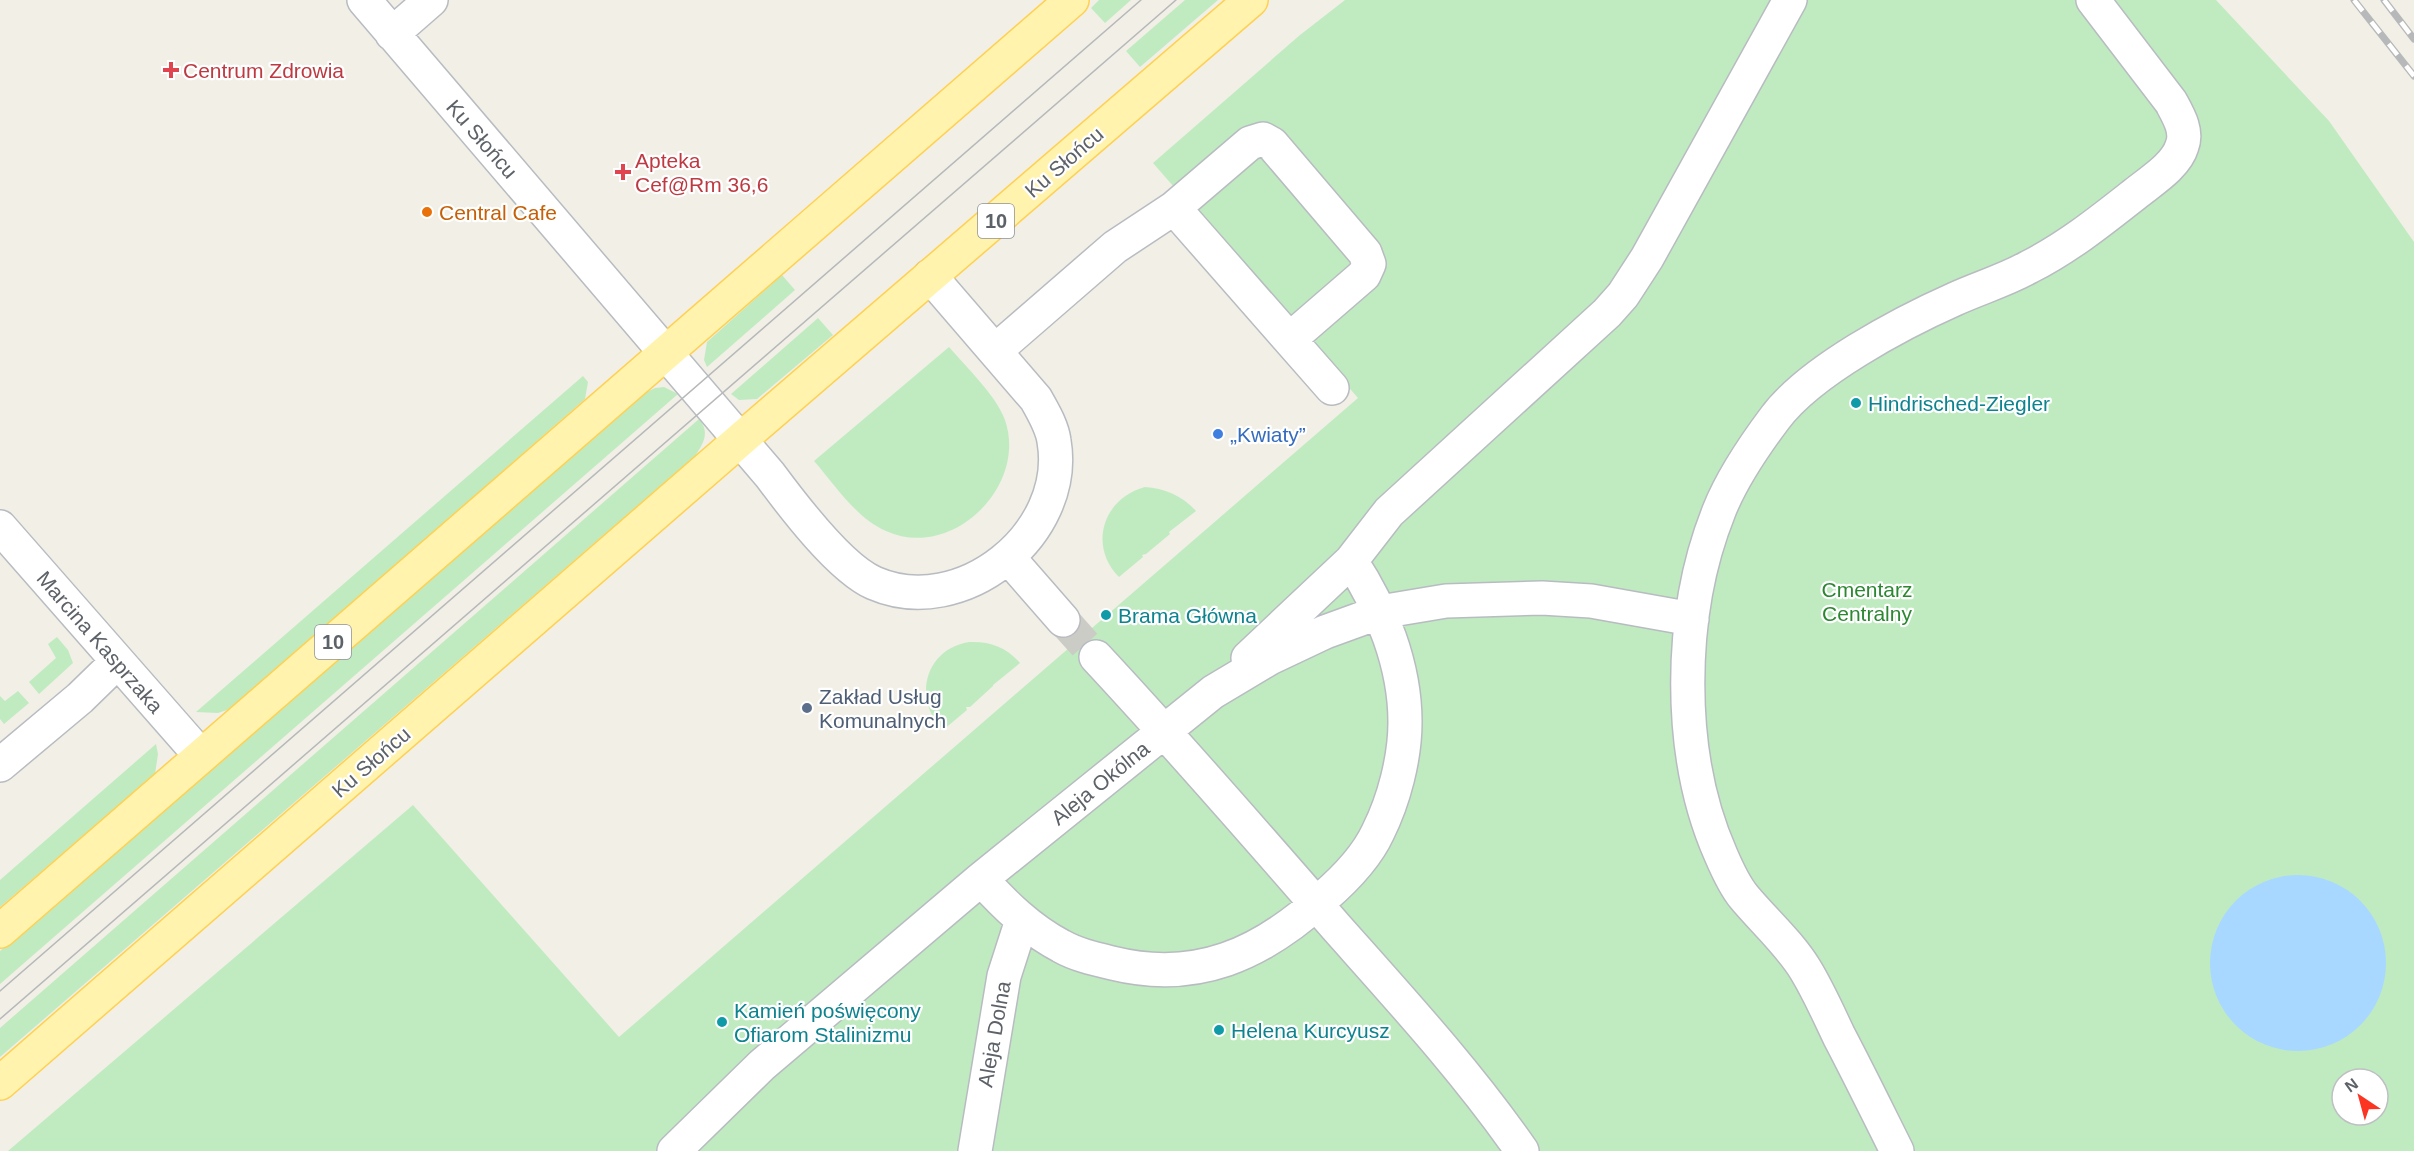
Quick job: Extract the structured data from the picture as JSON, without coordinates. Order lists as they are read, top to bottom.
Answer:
{
  "streets": {
    "main road": ["Ku Słońcu", "10"],
    "street": ["Marcina Kasprzaka", "Aleja Okólna", "Aleja Dolna"]
  },
  "crossings": [
    ["Ku Słońcu", "10"],
    ["10", "Marcina Kasprzaka"]
  ],
  "parks": ["Cmentarz Centralny"],
  "places": {
    "health": ["Centrum Zdrowia", "Apteka Cef@Rm 36,6"],
    "other": [
      "Central Cafe",
      "Hindrisched-Ziegler",
      "„Kwiaty”",
      "Brama Główna",
      "Zakład Usług Komunalnych",
      "Kamień poświęcony Ofiarom Stalinizmu",
      "Helena Kurcyusz"
    ]
  },
  "north": "top left"
}
